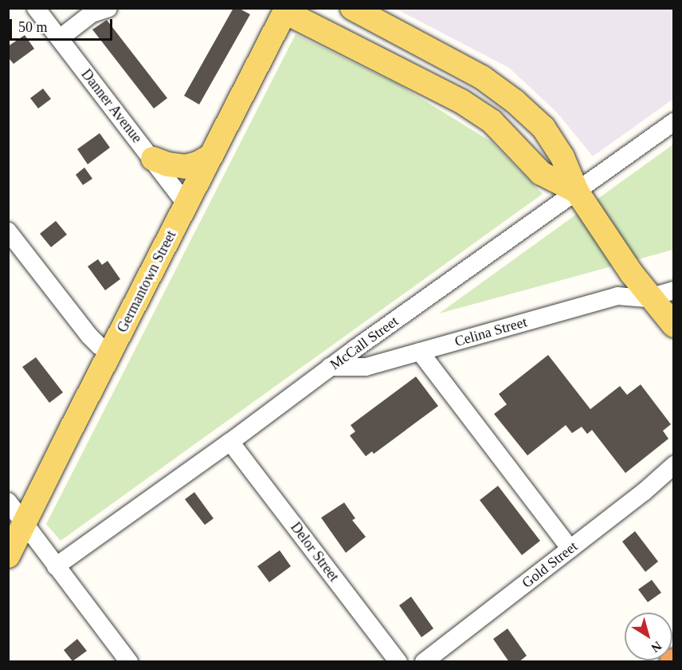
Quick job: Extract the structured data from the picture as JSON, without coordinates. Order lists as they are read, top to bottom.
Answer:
{
  "streets": {
    "main road": ["Germantown Street"],
    "street": [
      "Danner Avenue",
      "Celina Street",
      "McCall Street",
      "Delor Street",
      "Gold Street"
    ]
  },
  "crossings": [
    ["Danner Avenue", "Germantown Street"],
    ["Celina Street", "McCall Street"],
    ["McCall Street", "Delor Street"]
  ],
  "scale_bar": "50 m",
  "north": "bottom right"
}
